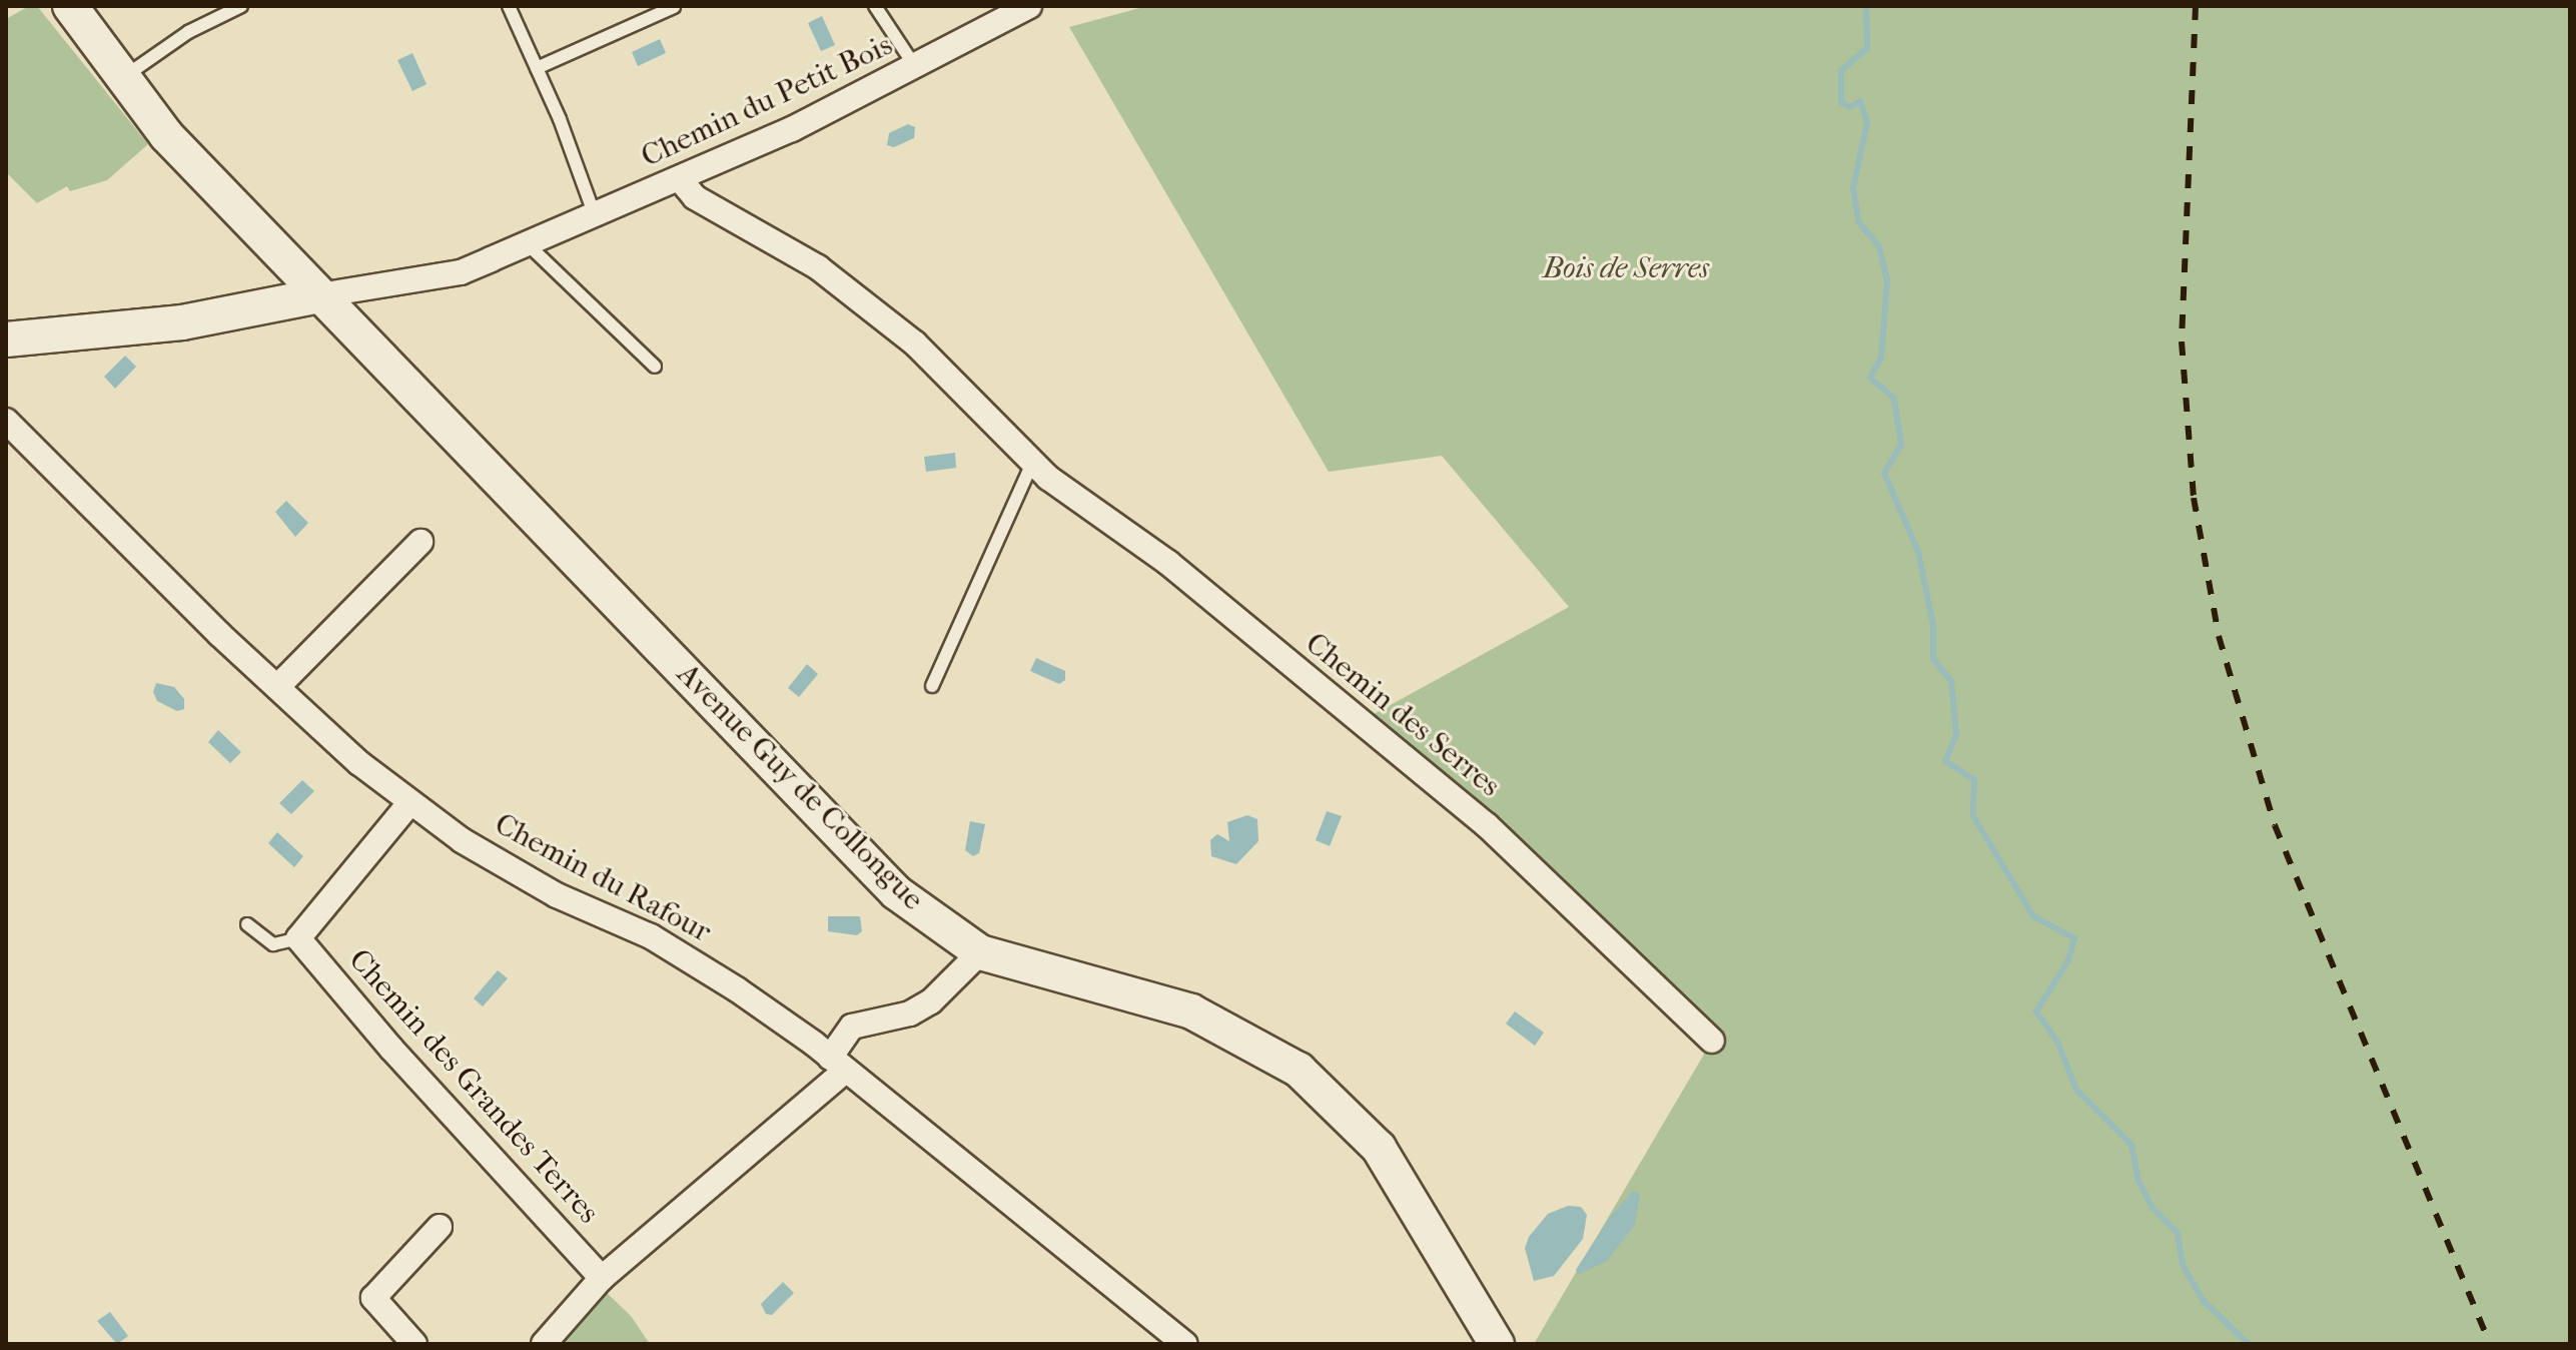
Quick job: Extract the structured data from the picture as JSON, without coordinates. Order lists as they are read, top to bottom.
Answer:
{
  "streets": {
    "main road": ["Avenue Guy de Collongue"],
    "street": [
      "Chemin du Petit Bois",
      "Chemin des Serres",
      "Chemin du Rafour",
      "Chemin des Grandes Terres"
    ]
  },
  "crossings": [
    ["Chemin du Petit Bois", "Chemin des Serres"],
    ["Chemin du Petit Bois", "Avenue Guy de Collongue"]
  ],
  "parks": ["Bois de Serres"]
}
